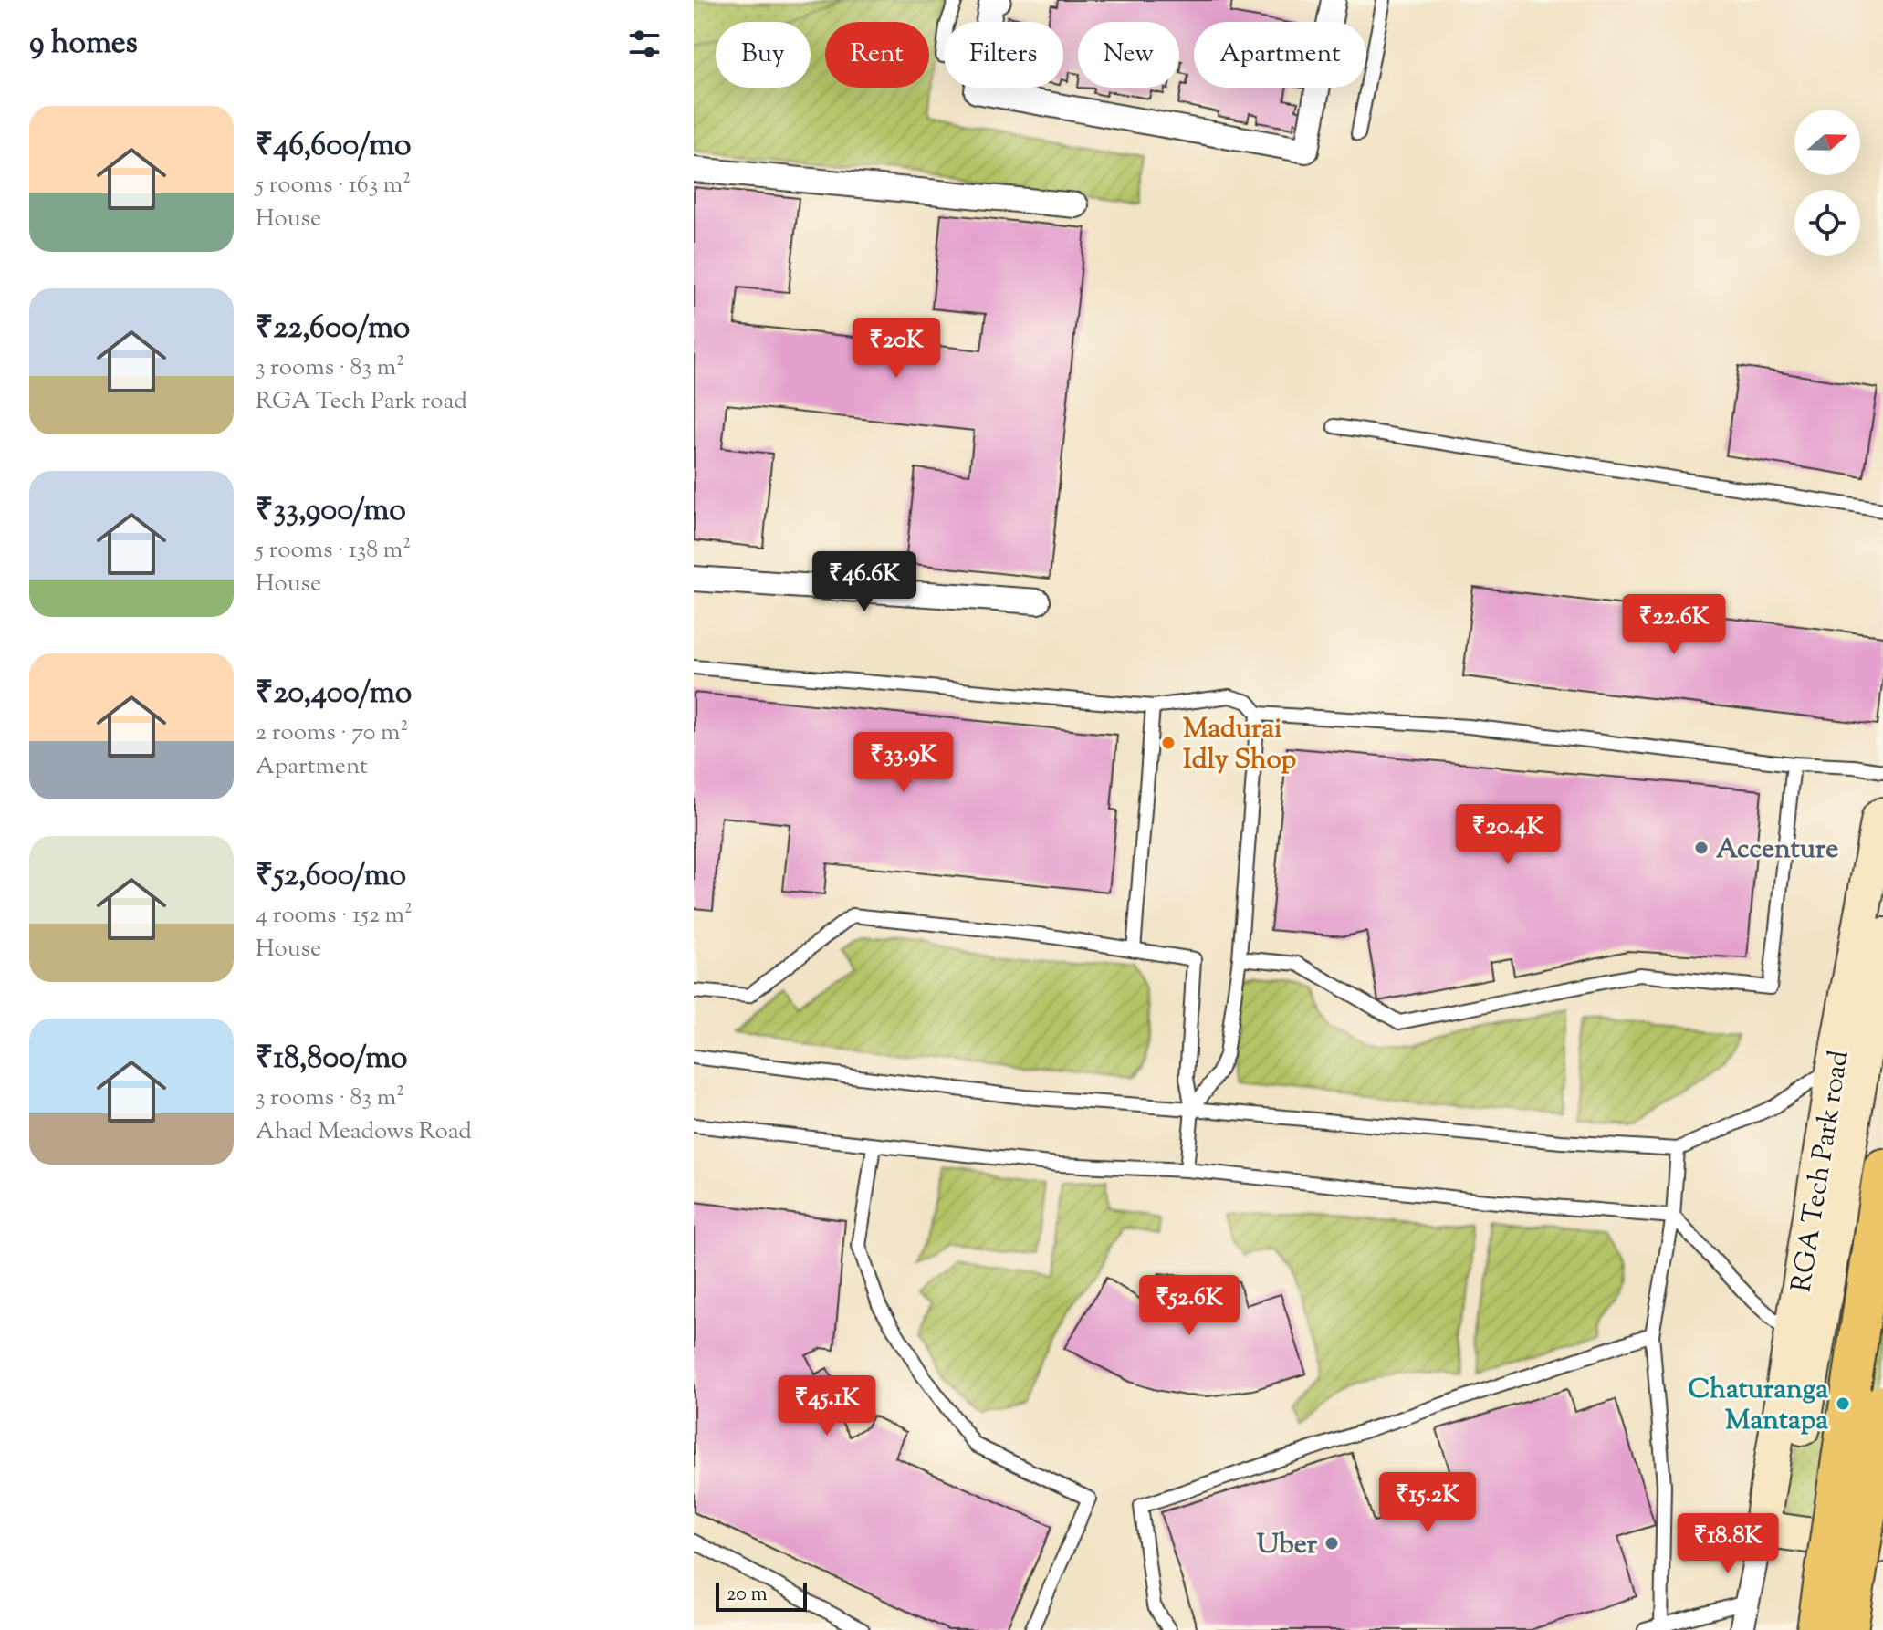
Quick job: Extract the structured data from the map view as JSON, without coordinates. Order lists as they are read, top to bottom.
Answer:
{
  "streets": {
    "street": ["RGA Tech Park road"]
  },
  "places": [
    "Madurai Idly Shop",
    "Accenture",
    "Chaturanga Mantapa",
    "Uber"
  ],
  "scale_bar": "20 m",
  "north": "right",
  "page": {
    "heading": "9 homes",
    "chip": [
      "Buy",
      "Rent",
      "Filters",
      "New",
      "Apartment"
    ],
    "list": [
      {
        "name": "₹46,600/mo",
        "note": "5 rooms · 163 m² · House"
      },
      {
        "name": "₹22,600/mo",
        "note": "3 rooms · 83 m² · RGA Tech Park road"
      },
      {
        "name": "₹33,900/mo",
        "note": "5 rooms · 138 m² · House"
      },
      {
        "name": "₹20,400/mo",
        "note": "2 rooms · 70 m² · Apartment"
      },
      {
        "name": "₹52,600/mo",
        "note": "4 rooms · 152 m² · House"
      },
      {
        "name": "₹18,800/mo",
        "note": "3 rooms · 83 m² · Ahad Meadows Road"
      }
    ],
    "price": [
      "₹20K",
      "₹46.6K",
      "₹22.6K",
      "₹33.9K",
      "₹20.4K",
      "₹52.6K",
      "₹45.1K",
      "₹15.2K",
      "₹18.8K"
    ],
    "scale": "20 m"
  }
}
